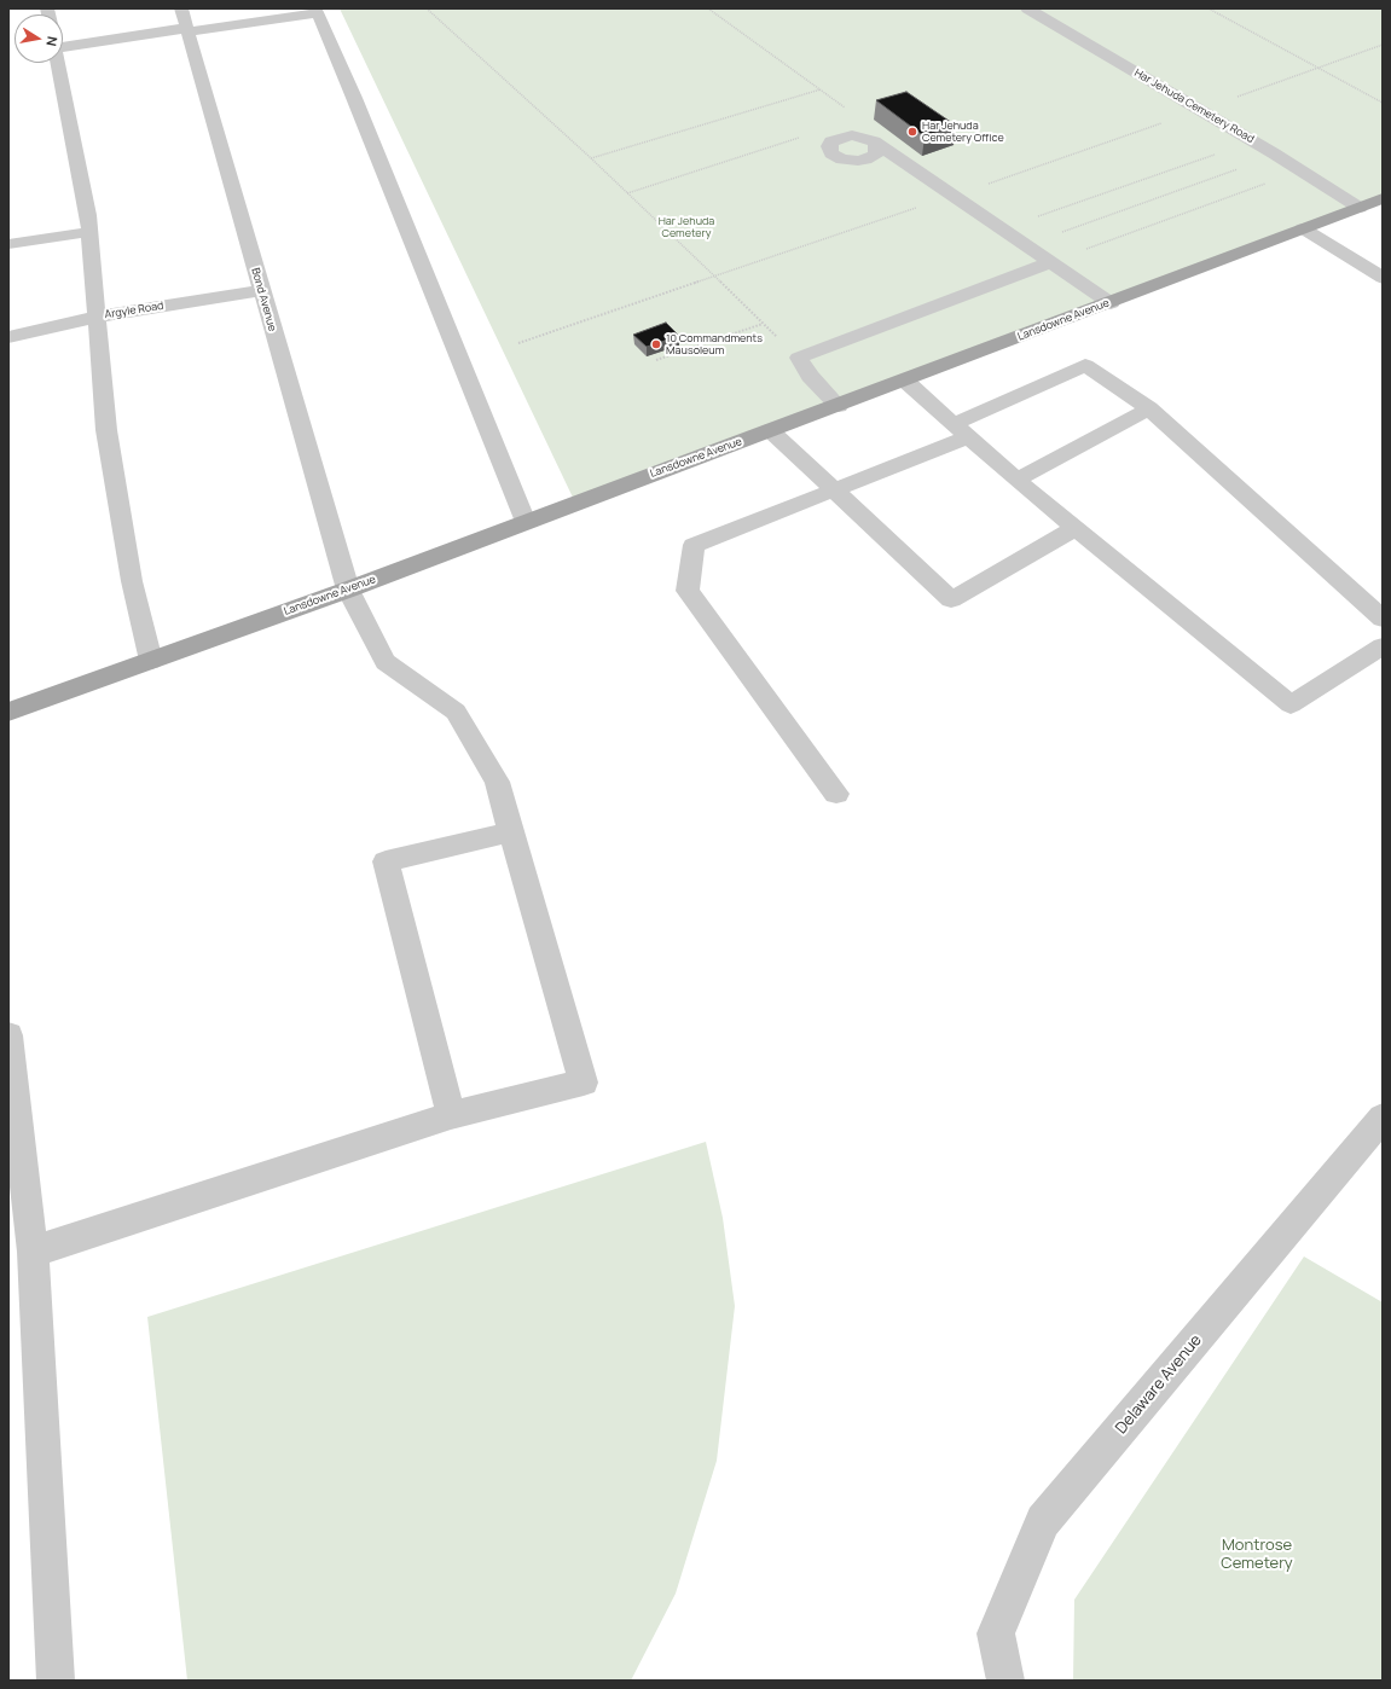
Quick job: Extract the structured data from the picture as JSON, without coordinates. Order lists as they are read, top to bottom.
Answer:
{
  "streets": {
    "main road": ["Lansdowne Avenue"],
    "street": [
      "Har Jehuda Cemetery Road",
      "Bond Avenue",
      "Argyle Road",
      "Delaware Avenue"
    ]
  },
  "crossings": [
    ["Har Jehuda Cemetery Road", "Lansdowne Avenue"],
    ["Bond Avenue", "Argyle Road"],
    ["Bond Avenue", "Lansdowne Avenue"]
  ],
  "parks": ["Har Jehuda Cemetery", "Montrose Cemetery"],
  "places": ["Har Jehuda Cemetery Office", "10 Commandments Mausoleum"],
  "north": "right"
}
